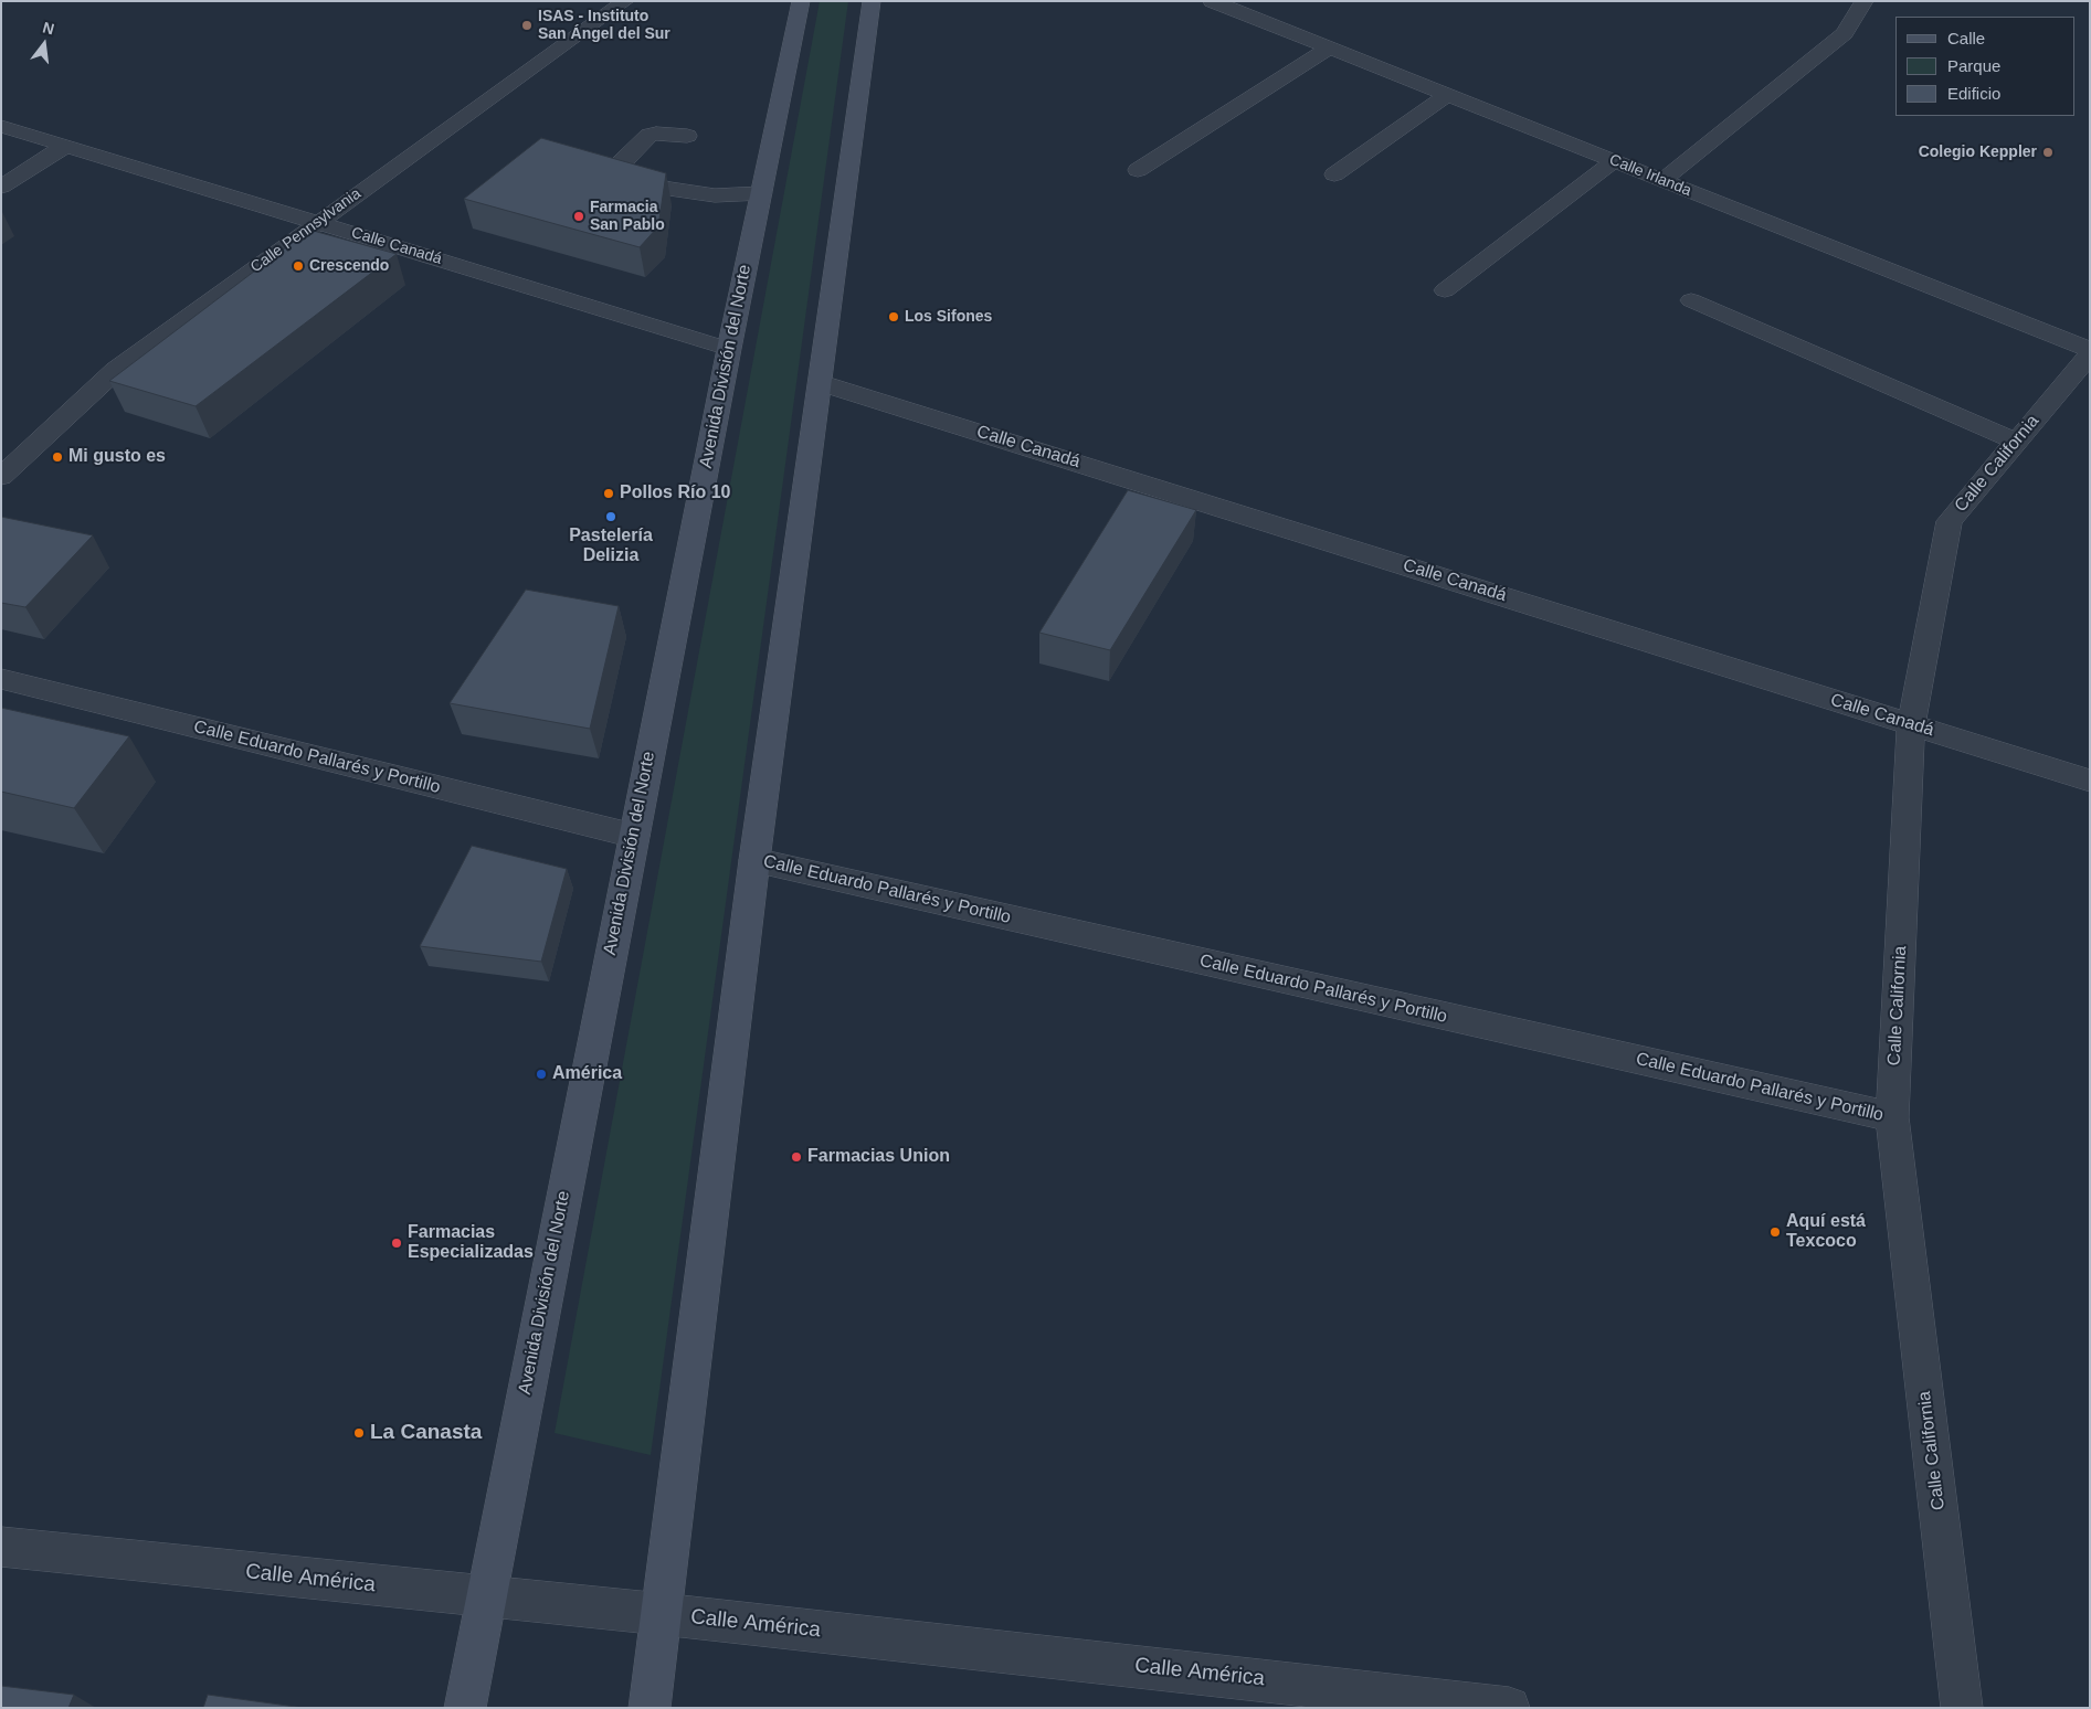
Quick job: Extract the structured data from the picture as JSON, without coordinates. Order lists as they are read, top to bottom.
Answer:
{
  "streets": {
    "main road": ["Avenida División del Norte"],
    "street": [
      "Calle Irlanda",
      "Calle Pennsylvania",
      "Calle Canadá",
      "Calle California",
      "Calle Eduardo Pallarés y Portillo",
      "Calle América"
    ]
  },
  "crossings": [
    ["Calle Pennsylvania", "Calle Canadá"],
    ["Calle Canadá", "Avenida División del Norte"],
    ["Calle Canadá", "Calle California"],
    ["Avenida División del Norte", "Calle Eduardo Pallarés y Portillo"],
    ["Avenida División del Norte", "Calle América"],
    ["Calle California", "Calle Eduardo Pallarés y Portillo"]
  ],
  "places": [
    "ISAS - Instituto San Ángel del Sur",
    "Colegio Keppler",
    "Farmacia San Pablo",
    "Crescendo",
    "Los Sifones",
    "Mi gusto es",
    "Pollos Río 10",
    "Pastelería Delizia",
    "América",
    "Farmacias Union",
    "Aquí está Texcoco",
    "Farmacias Especializadas",
    "La Canasta"
  ],
  "legend": ["Calle", "Parque", "Edificio"],
  "north": "top"
}
